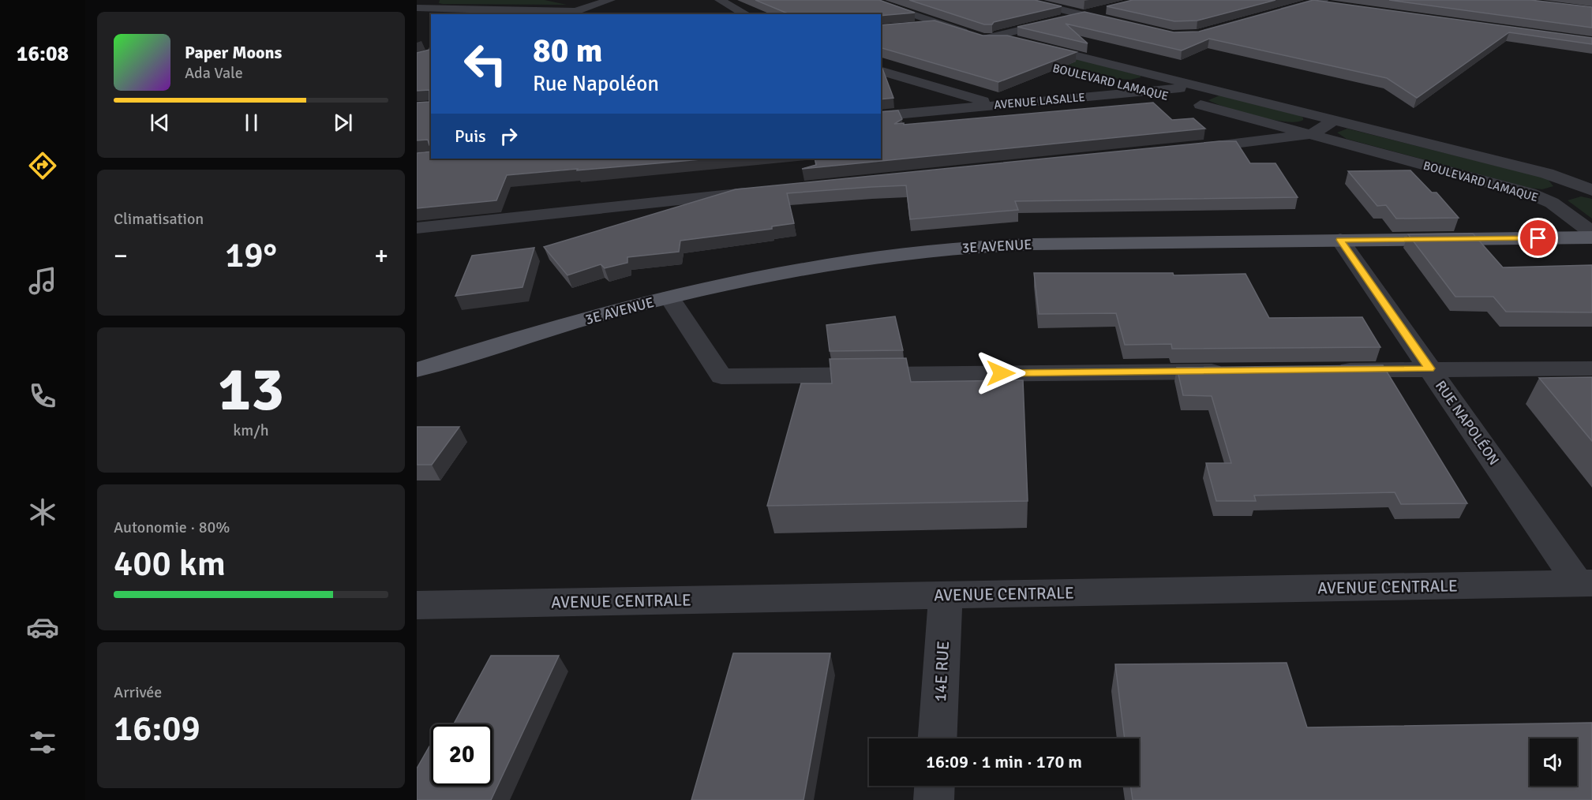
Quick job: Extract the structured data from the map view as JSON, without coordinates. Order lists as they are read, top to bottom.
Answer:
{
  "streets": {
    "main road": ["3E AVENUE"],
    "street": [
      "BOULEVARD LAMAQUE",
      "AVENUE LASALLE",
      "RUE NAPOLÉON",
      "AVENUE CENTRALE",
      "14E RUE"
    ]
  },
  "crossings": [
    ["BOULEVARD LAMAQUE", "AVENUE LASALLE"],
    ["3E AVENUE", "RUE NAPOLÉON"],
    ["RUE NAPOLÉON", "AVENUE CENTRALE"],
    ["AVENUE CENTRALE", "14E RUE"]
  ],
  "page": {
    "tabs": "16:08",
    "turn": ["80 m", "Rue Napoléon"],
    "song": ["Paper Moons", "Ada Vale"],
    "then": "Puis",
    "tile": [
      "Climatisation",
      ["13", "km/h"],
      ["Autonomie · 80%", "400 km"],
      ["Arrivée", "16:09"]
    ],
    "heat": ["−", "19°", "+"],
    "limit": "20",
    "trip": "16:09 · 1 min · 170 m"
  }
}
